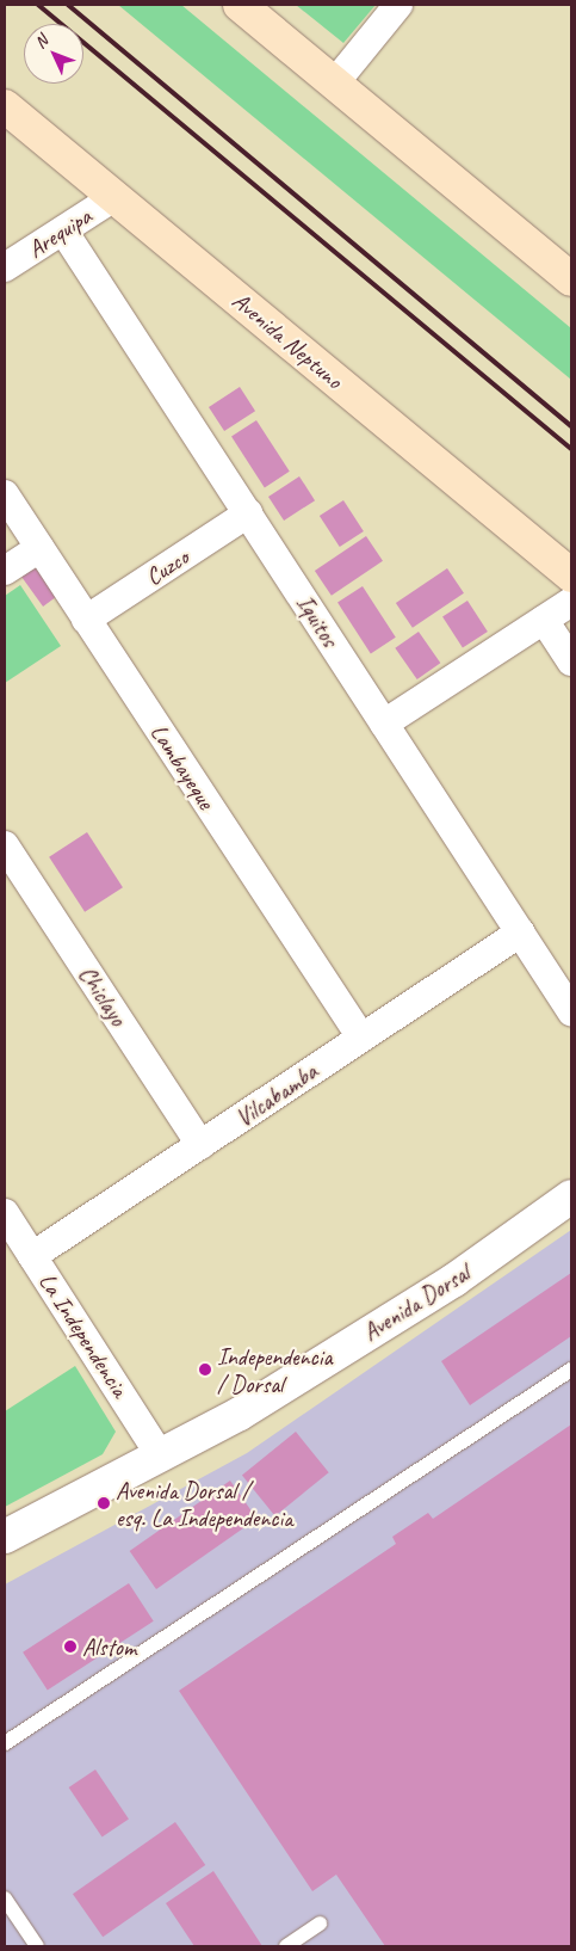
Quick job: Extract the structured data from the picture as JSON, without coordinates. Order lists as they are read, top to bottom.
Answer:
{
  "streets": {
    "main road": ["Avenida Neptuno"],
    "street": [
      "Arequipa",
      "Cuzco",
      "Iquitos",
      "Lambayeque",
      "Chiclayo",
      "Vilcabamba",
      "Avenida Dorsal",
      "La Independencia"
    ]
  },
  "crossings": [
    ["Arequipa", "Avenida Neptuno"],
    ["Arequipa", "Iquitos"],
    ["Cuzco", "Iquitos"],
    ["Cuzco", "Lambayeque"],
    ["Iquitos", "Vilcabamba"],
    ["Lambayeque", "Vilcabamba"],
    ["Chiclayo", "Vilcabamba"],
    ["Vilcabamba", "La Independencia"],
    ["Avenida Dorsal", "La Independencia"]
  ],
  "places": ["Independencia / Dorsal", "Avenida Dorsal / esq. La Independencia", "Alstom"],
  "north": "top left"
}
